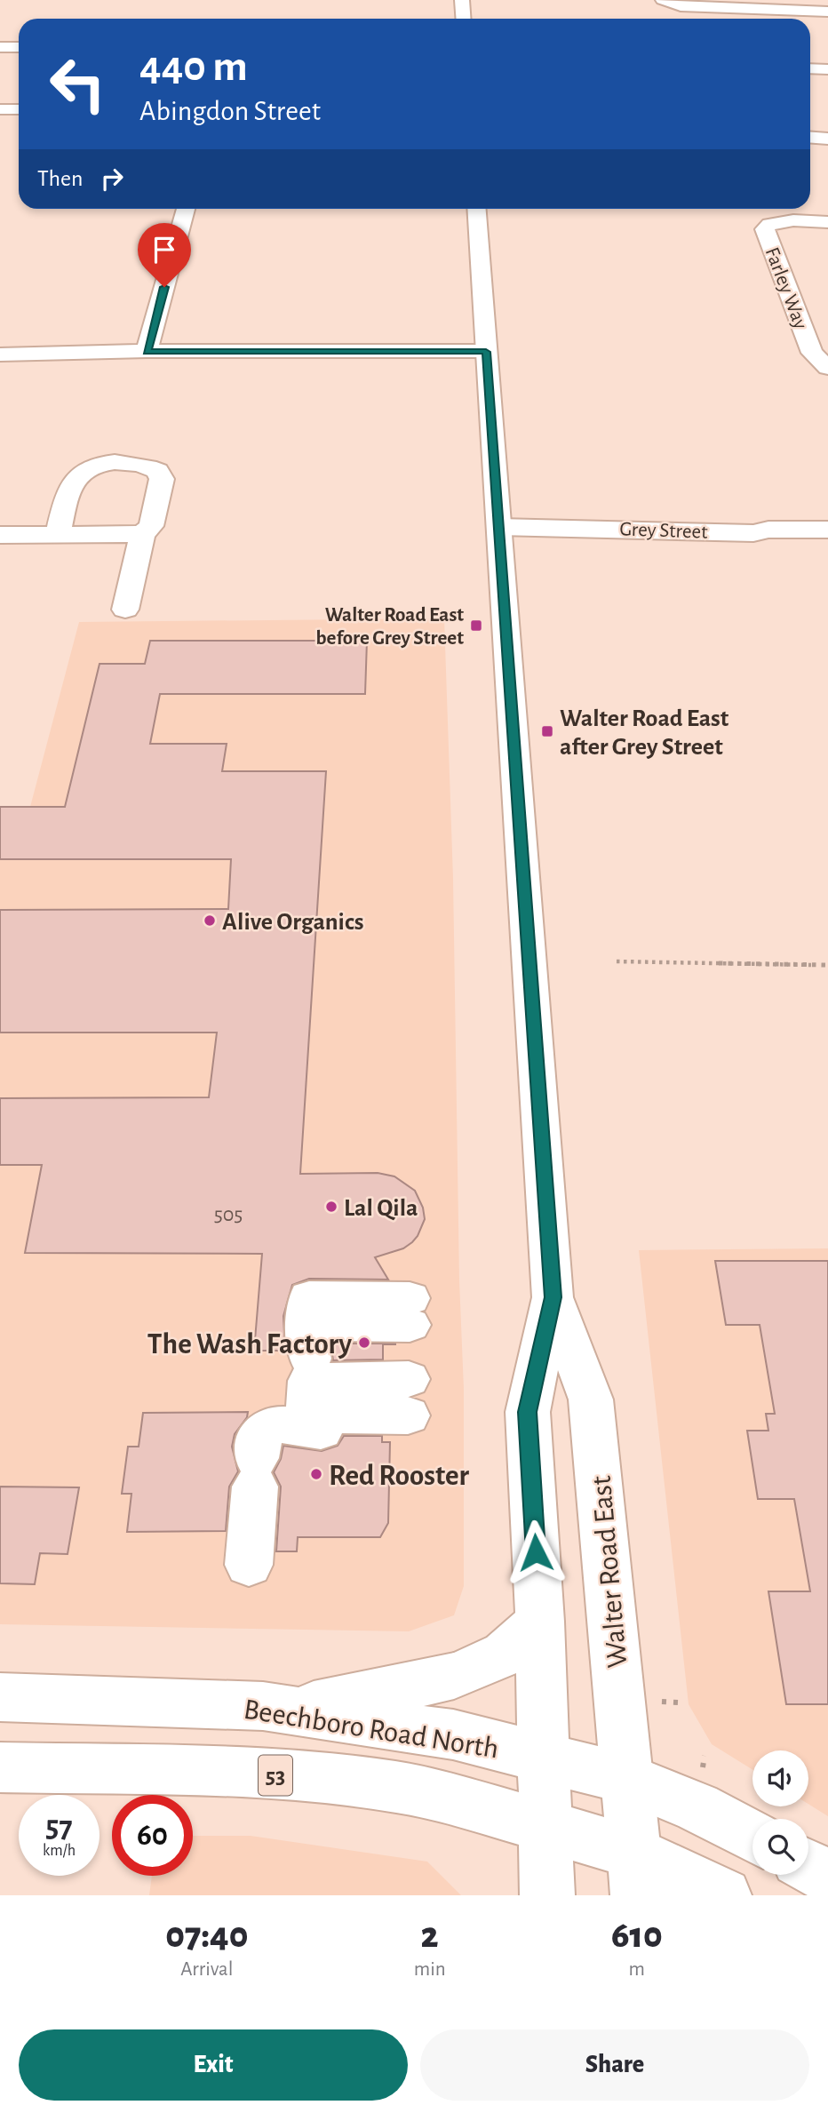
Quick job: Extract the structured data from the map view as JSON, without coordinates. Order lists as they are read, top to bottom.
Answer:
{
  "streets": {
    "main road": [
      "Farley Way",
      "Grey Street",
      "Walter Road East",
      "Beechboro Road North",
      "53"
    ]
  },
  "crossings": [
    ["Grey Street", "Walter Road East"],
    ["Walter Road East", "Beechboro Road North"],
    ["Walter Road East", "53"]
  ],
  "places": {
    "transit": ["Walter Road East before Grey Street", "Walter Road East after Grey Street"],
    "other": [
      "Alive Organics",
      "Lal Qila",
      "The Wash Factory",
      "Red Rooster"
    ]
  },
  "house_numbers": ["505"],
  "page": {
    "turn": ["440 m", "Abingdon Street"],
    "then": "Then",
    "speed": "57 km/h",
    "limit": "60",
    "eta": [
      "07:40",
      "Arrival",
      "2",
      "min",
      "610",
      "m"
    ],
    "buttons": ["Exit", "Share"]
  }
}
